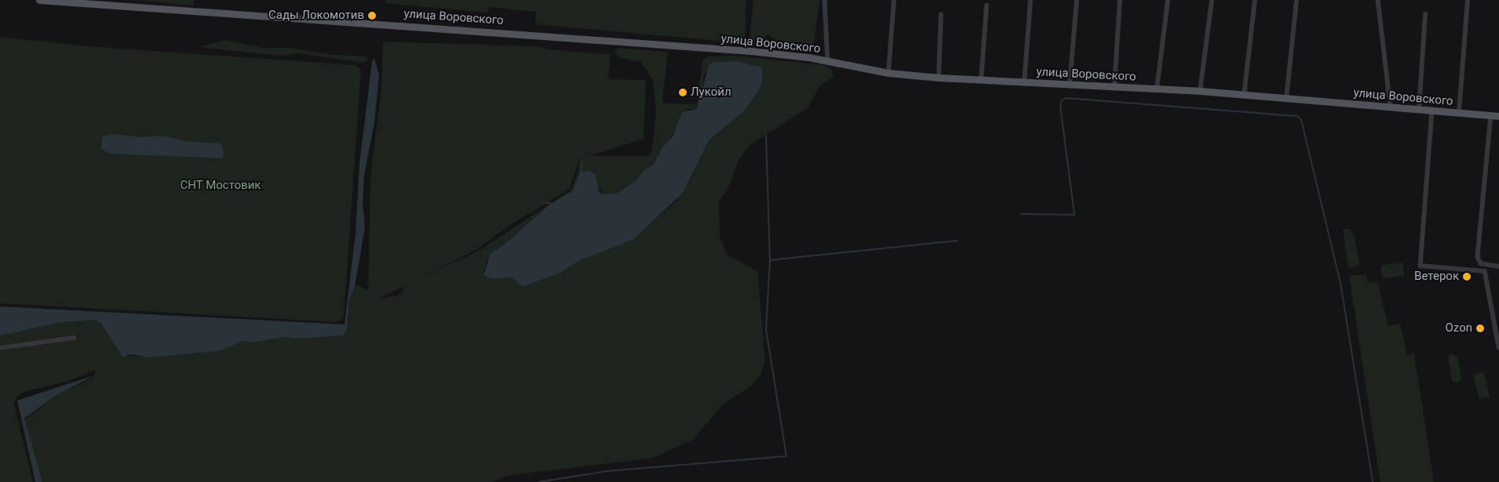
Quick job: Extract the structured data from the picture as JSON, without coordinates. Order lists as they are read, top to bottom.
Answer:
{
  "streets": {
    "main road": ["улица Воровского"]
  },
  "parks": ["СНТ Мостовик"],
  "places": [
    "Сады Локомотив",
    "Лукойл",
    "Ветерок",
    "Ozon"
  ]
}
